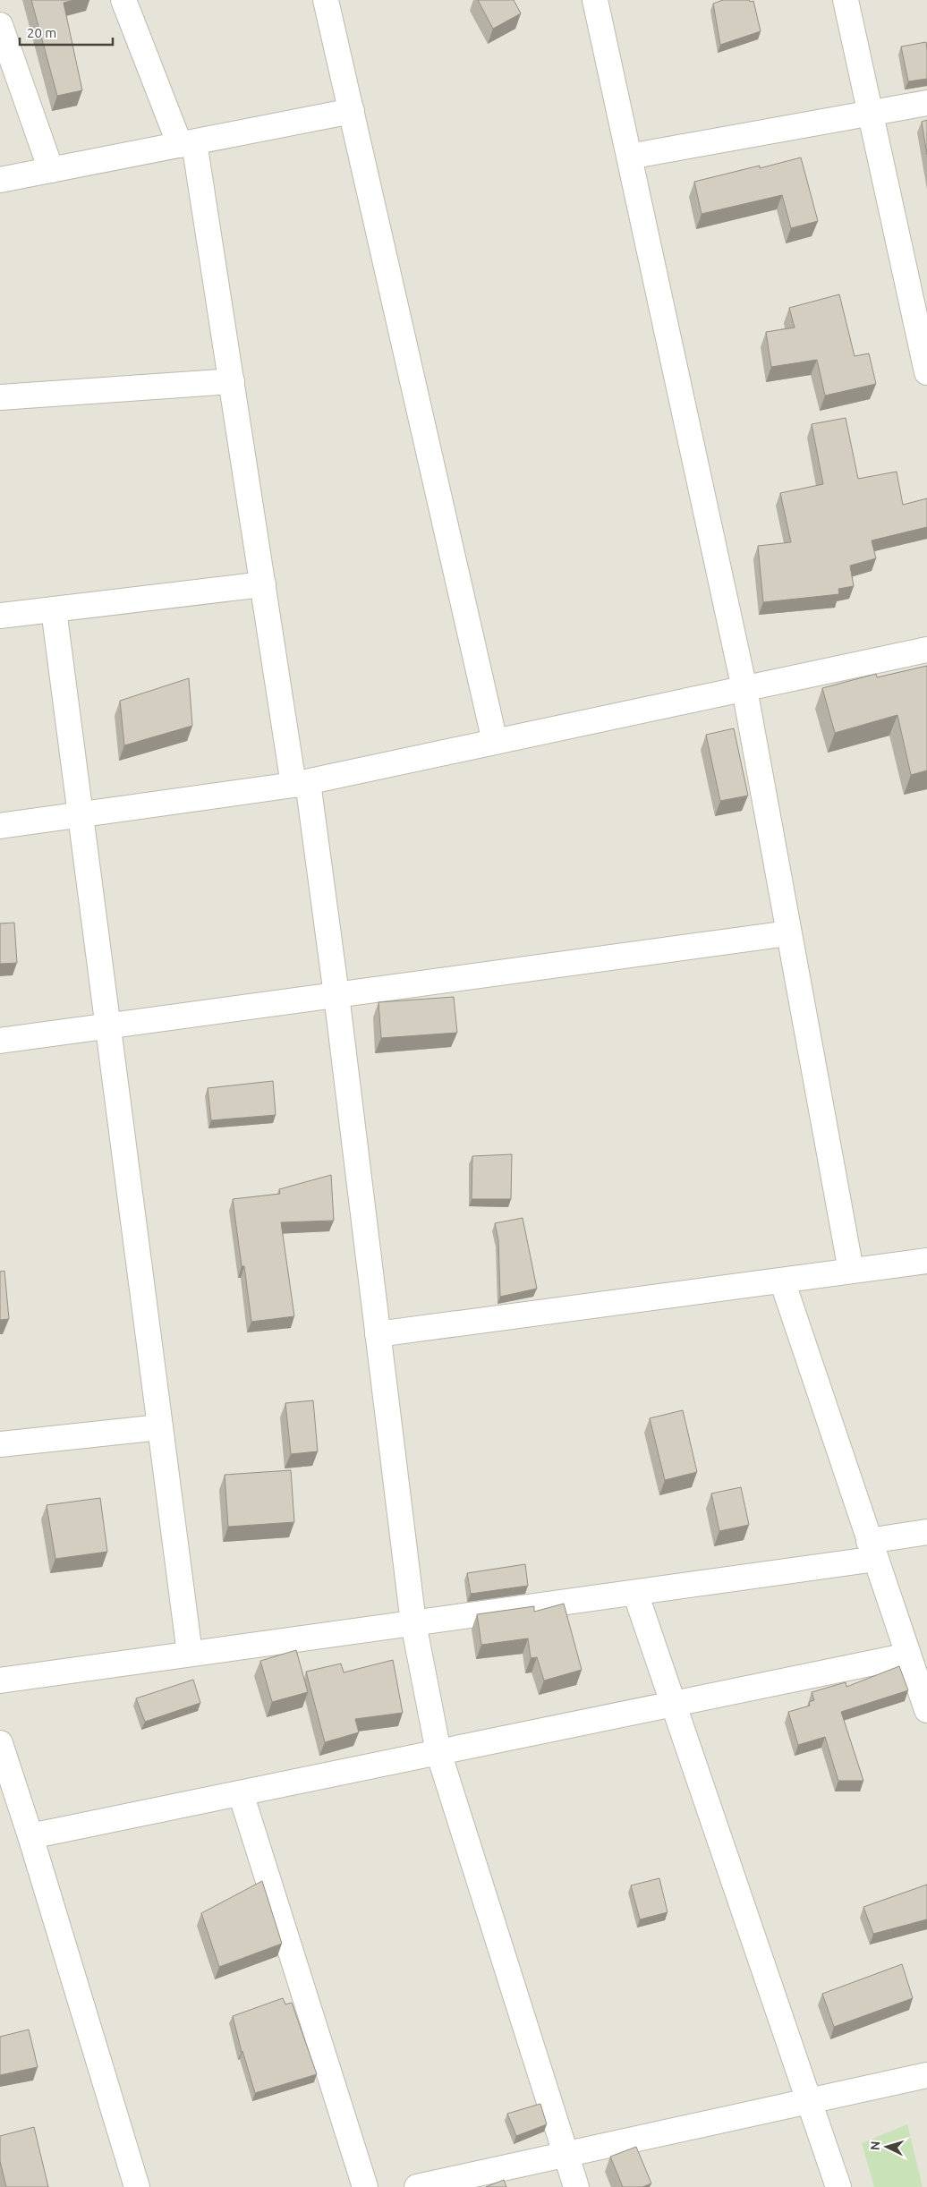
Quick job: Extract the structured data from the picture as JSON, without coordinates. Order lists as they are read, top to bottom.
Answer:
{
  "scale_bar": "20 m",
  "north": "left"
}
